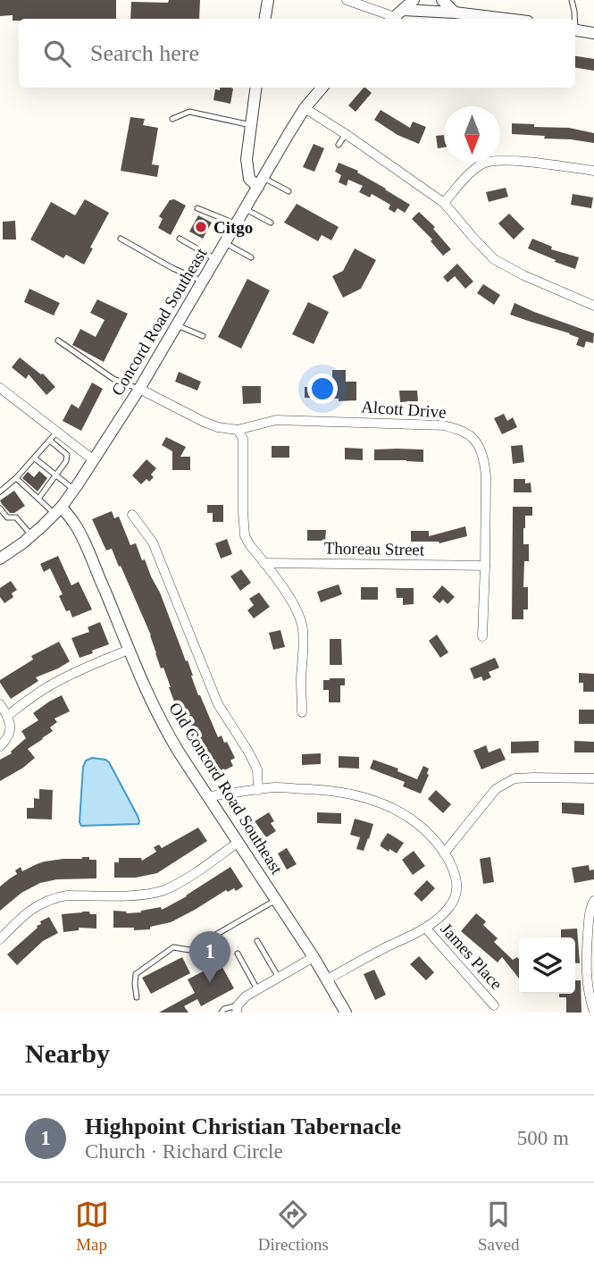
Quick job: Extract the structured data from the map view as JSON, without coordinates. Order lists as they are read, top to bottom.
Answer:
{
  "streets": {
    "street": [
      "Concord Road Southeast",
      "Alcott Drive",
      "Thoreau Street",
      "Old Concord Road Southeast",
      "James Place"
    ]
  },
  "crossings": [
    ["Concord Road Southeast", "Alcott Drive"],
    ["Concord Road Southeast", "Old Concord Road Southeast"],
    ["Alcott Drive", "Thoreau Street"]
  ],
  "places": ["Citgo"],
  "north": "bottom",
  "page": {
    "search": "Search here",
    "pins": "1",
    "heading": "Nearby",
    "list": [
      {
        "mark": "1",
        "name": "Highpoint Christian Tabernacle",
        "note": "Church · Richard Circle",
        "value": "500 m"
      }
    ],
    "nav": ["Map", "Directions", "Saved"]
  }
}
